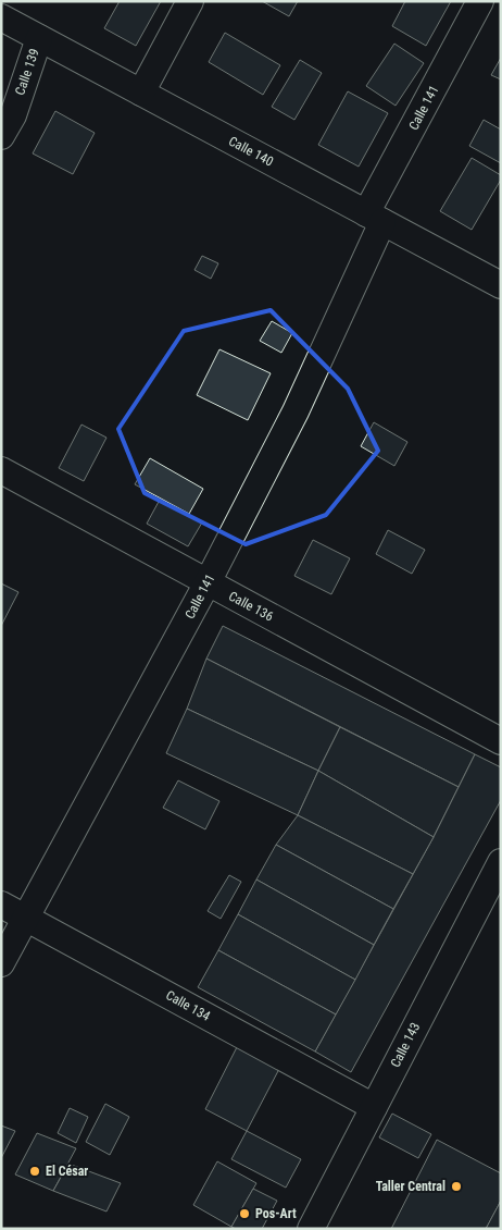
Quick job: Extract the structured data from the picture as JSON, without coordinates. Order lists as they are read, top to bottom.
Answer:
{
  "streets": {
    "street": [
      "Calle 139",
      "Calle 141",
      "Calle 140",
      "Calle 136",
      "Calle 134",
      "Calle 143"
    ]
  },
  "crossings": [
    ["Calle 139", "Calle 140"],
    ["Calle 141", "Calle 140"],
    ["Calle 141", "Calle 136"],
    ["Calle 141", "Calle 134"],
    ["Calle 134", "Calle 143"]
  ],
  "places": ["El César", "Taller Central", "Pos-Art"]
}
